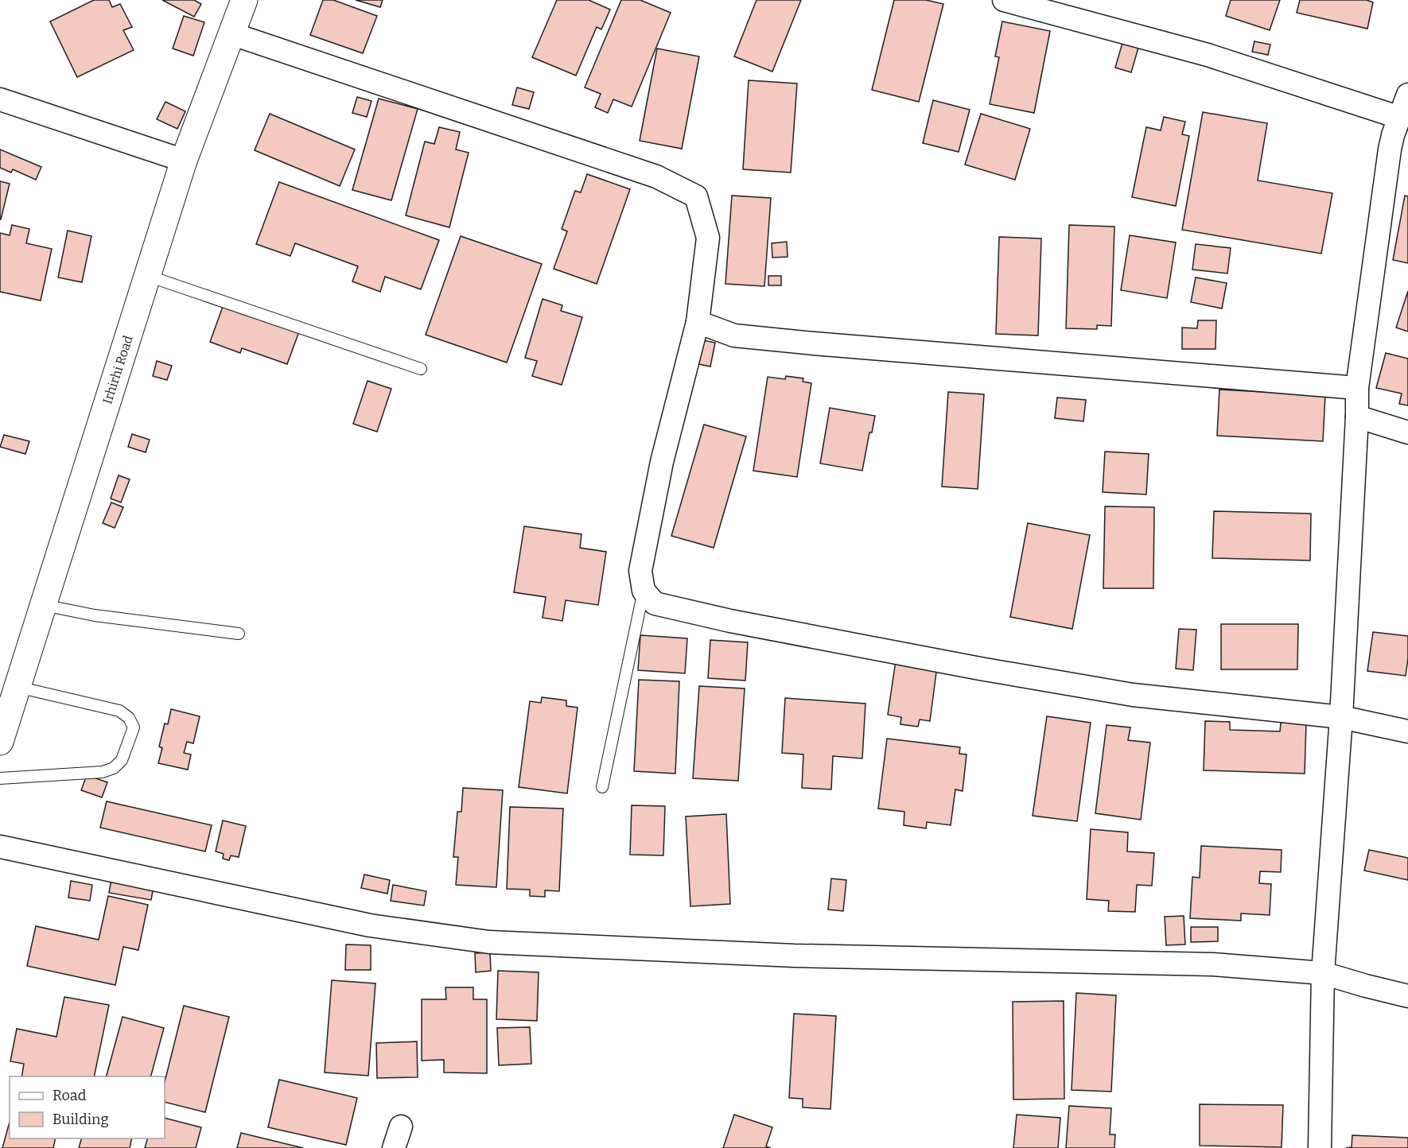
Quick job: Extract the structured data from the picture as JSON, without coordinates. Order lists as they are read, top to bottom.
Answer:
{
  "streets": {
    "street": ["Irhirhi Road"]
  },
  "legend": ["Road", "Building"]
}
